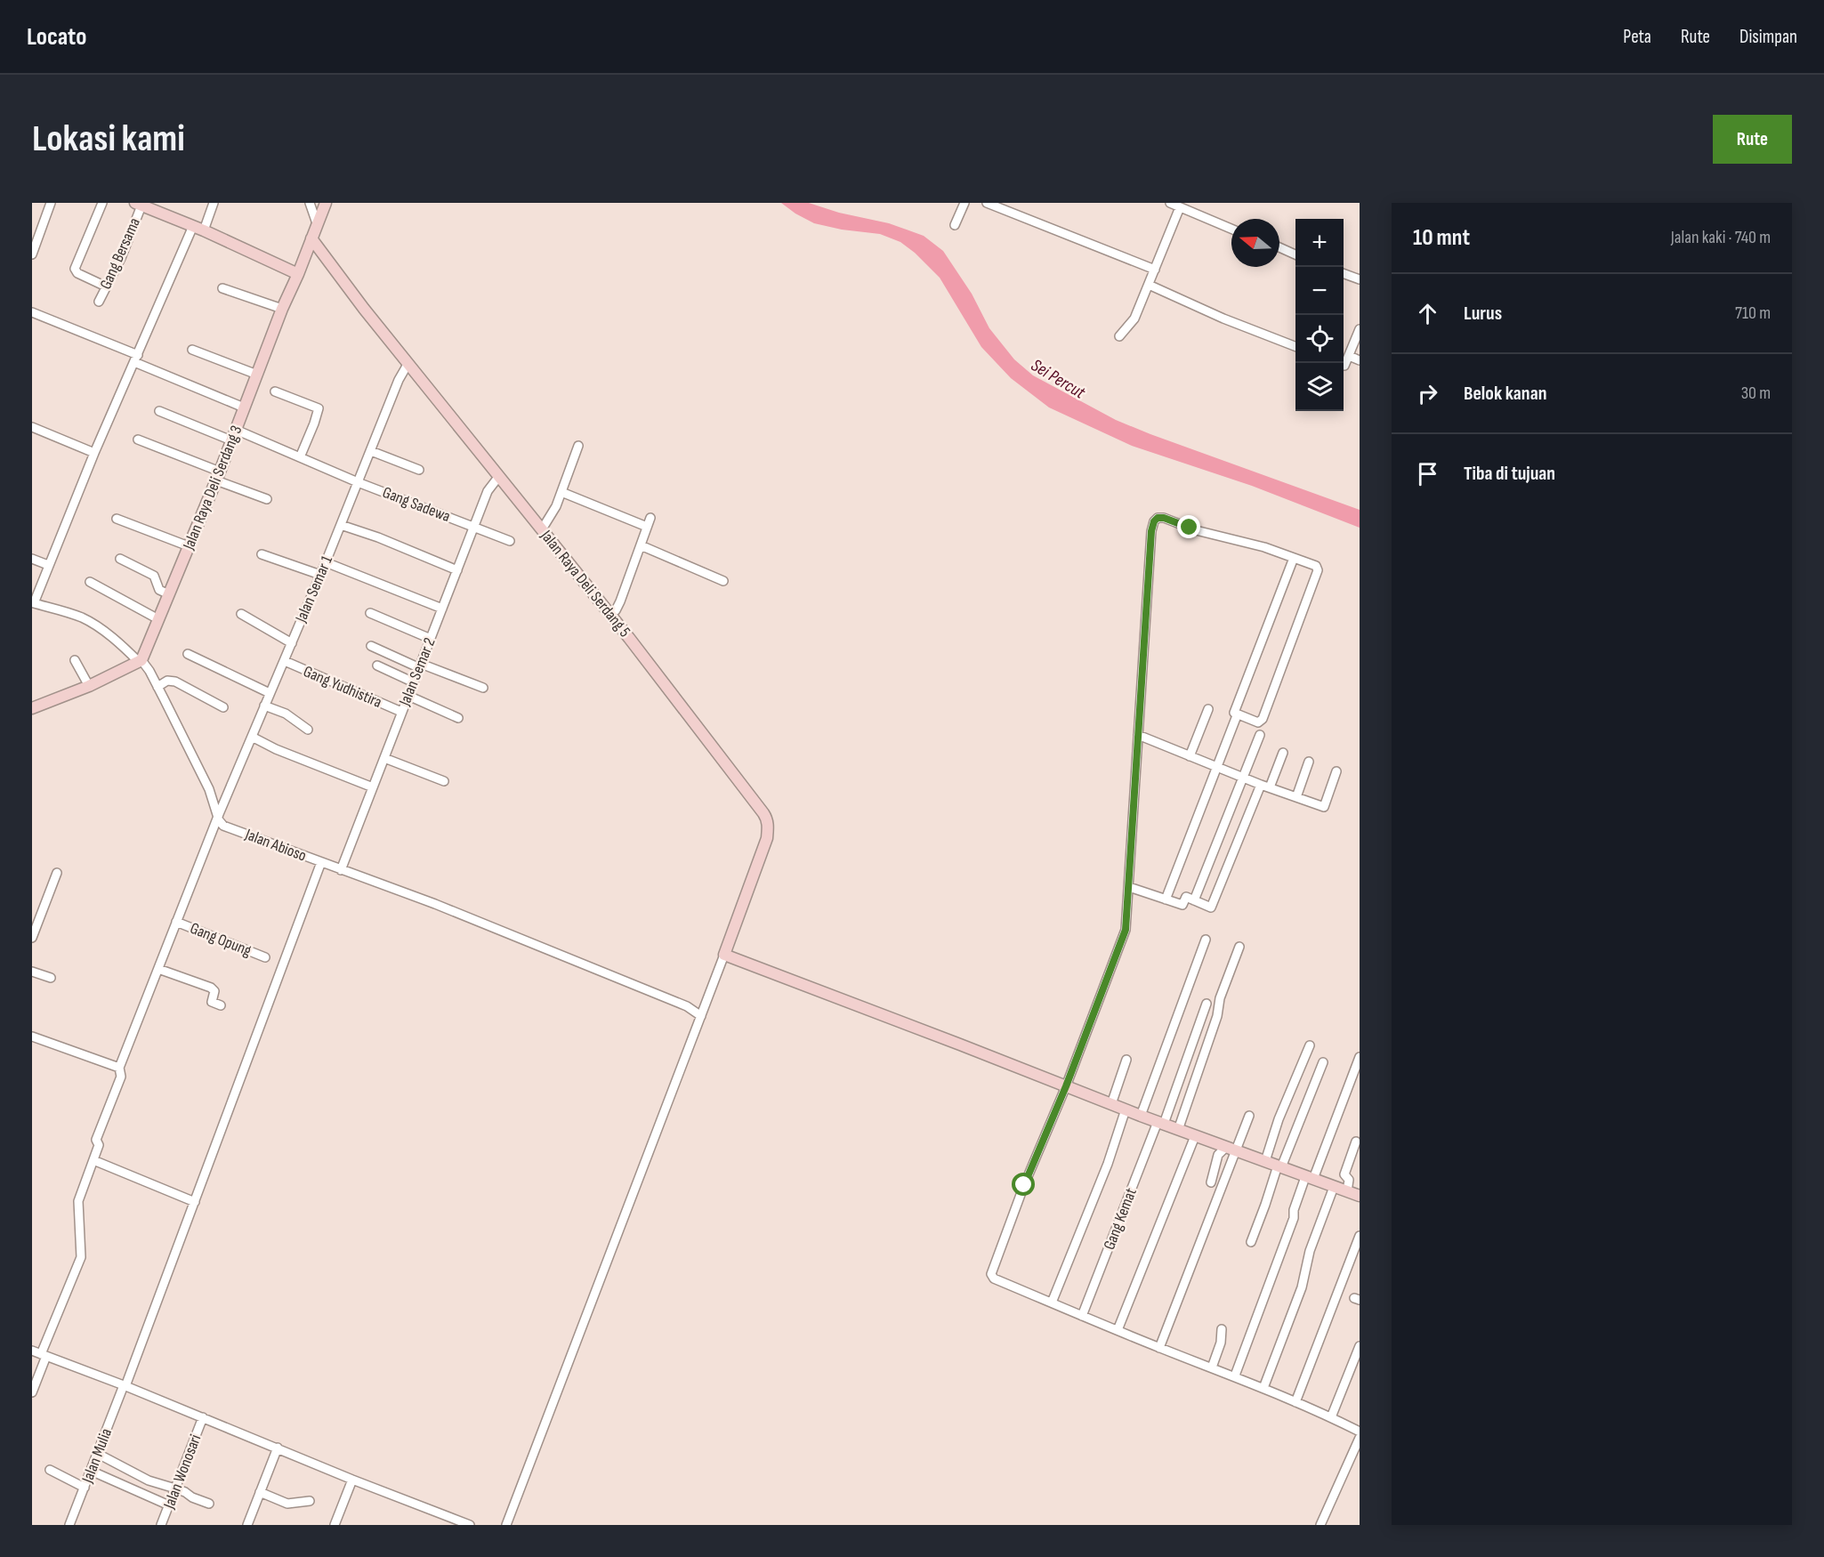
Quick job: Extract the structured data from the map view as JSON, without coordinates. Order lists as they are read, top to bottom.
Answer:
{
  "streets": {
    "street": [
      "Gang Bersama",
      "Jalan Raya Deli Serdang 3",
      "Gang Sadewa",
      "Jalan Raya Deli Serdang 5",
      "Jalan Semar 1",
      "Jalan Semar 2",
      "Gang Yudhistira",
      "Jalan Abioso",
      "Gang Opung",
      "Gang Kemat",
      "Jalan Mulia",
      "Jalan Wonosari"
    ]
  },
  "crossings": [
    ["Jalan Raya Deli Serdang 3", "Gang Sadewa"],
    ["Jalan Raya Deli Serdang 3", "Jalan Raya Deli Serdang 5"],
    ["Gang Sadewa", "Jalan Semar 1"],
    ["Gang Sadewa", "Jalan Semar 2"],
    ["Jalan Raya Deli Serdang 5", "Jalan Semar 1"],
    ["Jalan Raya Deli Serdang 5", "Jalan Semar 2"],
    ["Jalan Semar 1", "Gang Yudhistira"],
    ["Jalan Semar 1", "Jalan Abioso"],
    ["Jalan Semar 1", "Gang Opung"],
    ["Jalan Semar 2", "Gang Yudhistira"],
    ["Jalan Semar 2", "Jalan Abioso"],
    ["Jalan Abioso", "Jalan Mulia"]
  ],
  "water": ["Sei Percut"],
  "north": "left",
  "page": {
    "header": "Locato",
    "nav": ["Peta", "Rute", "Disimpan"],
    "buttons": "Rute",
    "title": "Lokasi kami",
    "heading": ["10 mnt", "Jalan kaki · 740 m"],
    "map_buttons": ["+", "−"],
    "list": [
      ["Lurus", "710 m"],
      ["Belok kanan", "30 m"],
      "Tiba di tujuan"
    ]
  }
}
